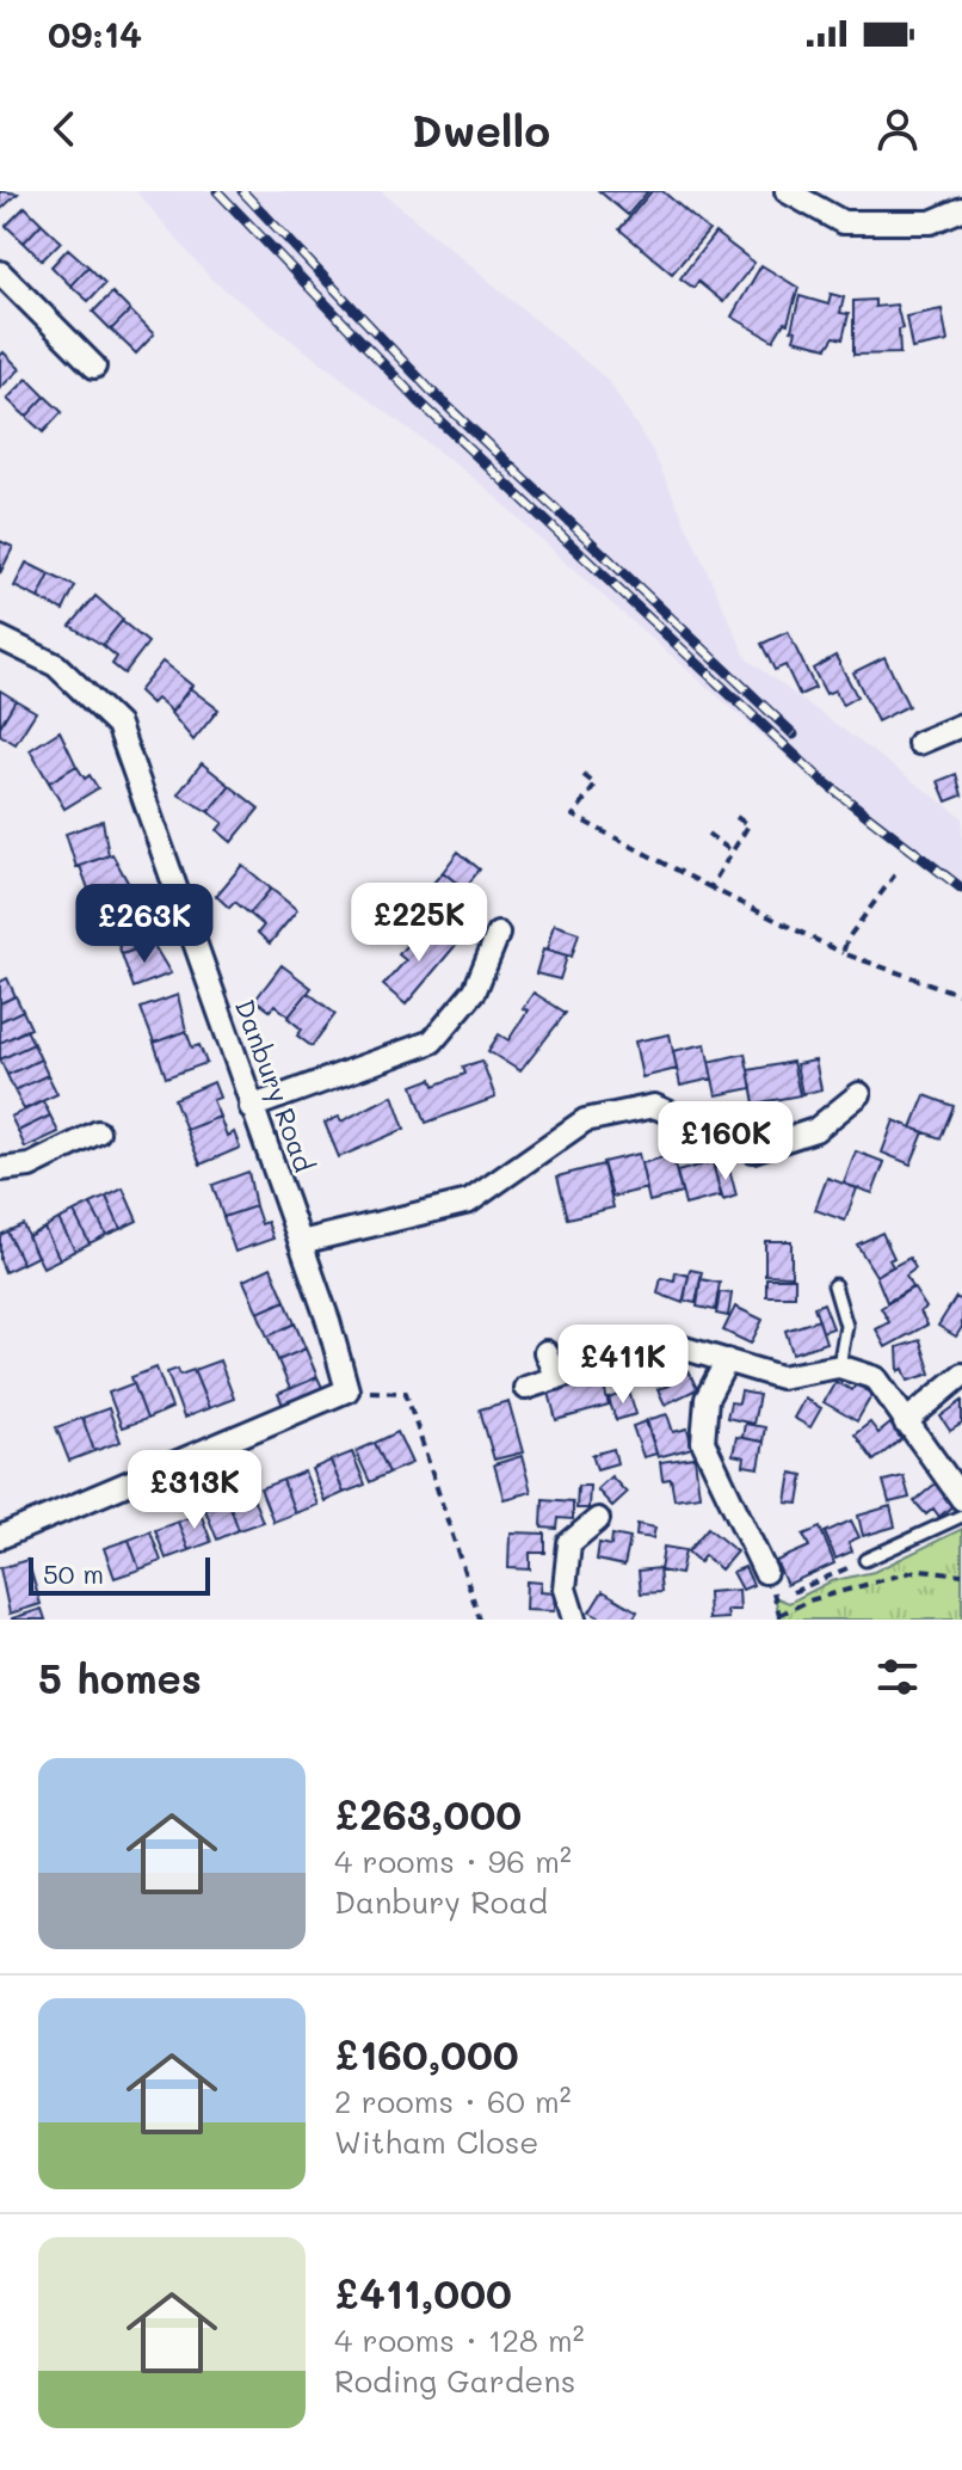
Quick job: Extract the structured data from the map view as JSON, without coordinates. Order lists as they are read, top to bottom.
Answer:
{
  "streets": {
    "street": ["Danbury Road"]
  },
  "scale_bar": "50 m",
  "page": {
    "status": "09:14",
    "header": "Dwello",
    "price": [
      "£225K",
      "£263K",
      "£160K",
      "£411K",
      "£313K"
    ],
    "scale": "50 m",
    "heading": "5 homes",
    "list": [
      {
        "name": "£263,000",
        "note": "4 rooms · 96 m² · Danbury Road"
      },
      {
        "name": "£160,000",
        "note": "2 rooms · 60 m² · Witham Close"
      },
      {
        "name": "£411,000",
        "note": "4 rooms · 128 m² · Roding Gardens"
      }
    ]
  }
}
